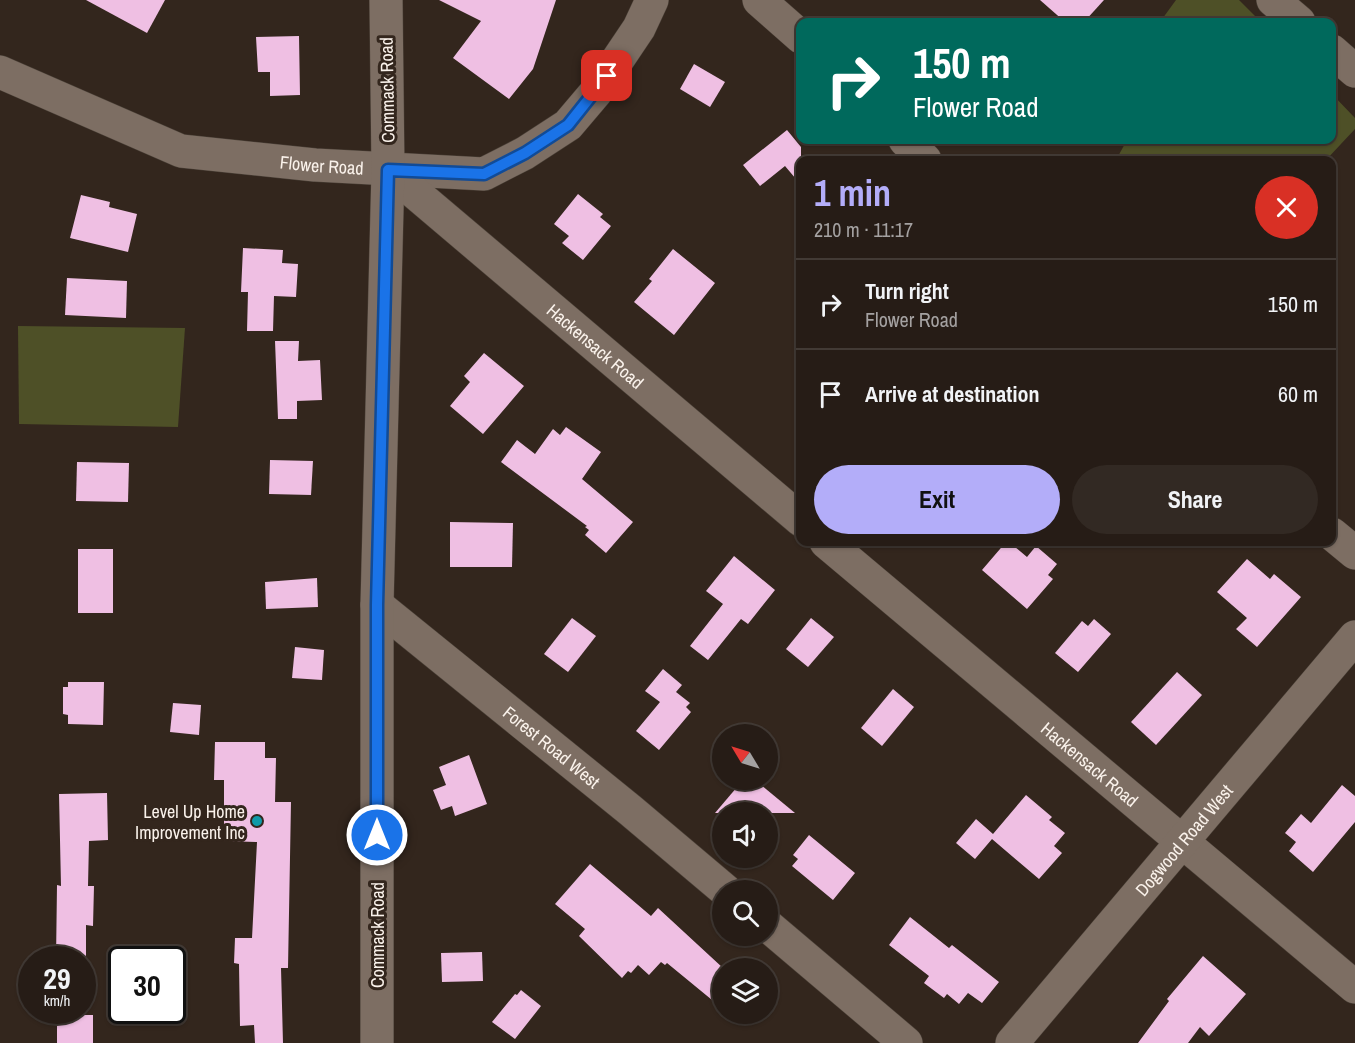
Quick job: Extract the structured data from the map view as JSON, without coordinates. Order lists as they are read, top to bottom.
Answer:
{
  "streets": {
    "street": [
      "Commack Road",
      "Flower Road",
      "Hackensack Road",
      "Forest Road West",
      "Dogwood Road West"
    ]
  },
  "crossings": [
    ["Commack Road", "Flower Road"],
    ["Commack Road", "Hackensack Road"],
    ["Commack Road", "Forest Road West"],
    ["Flower Road", "Hackensack Road"],
    ["Hackensack Road", "Dogwood Road West"]
  ],
  "places": ["Level Up Home Improvement Inc"],
  "north": "top left",
  "page": {
    "turn": ["150 m", "Flower Road"],
    "heading": ["1 min", "210 m · 11:17"],
    "list": [
      {
        "name": "Turn right",
        "note": "Flower Road",
        "value": "150 m"
      },
      {
        "name": "Arrive at destination",
        "value": "60 m"
      }
    ],
    "buttons": ["Exit", "Share"],
    "speed": "29 km/h",
    "limit": "30"
  }
}
